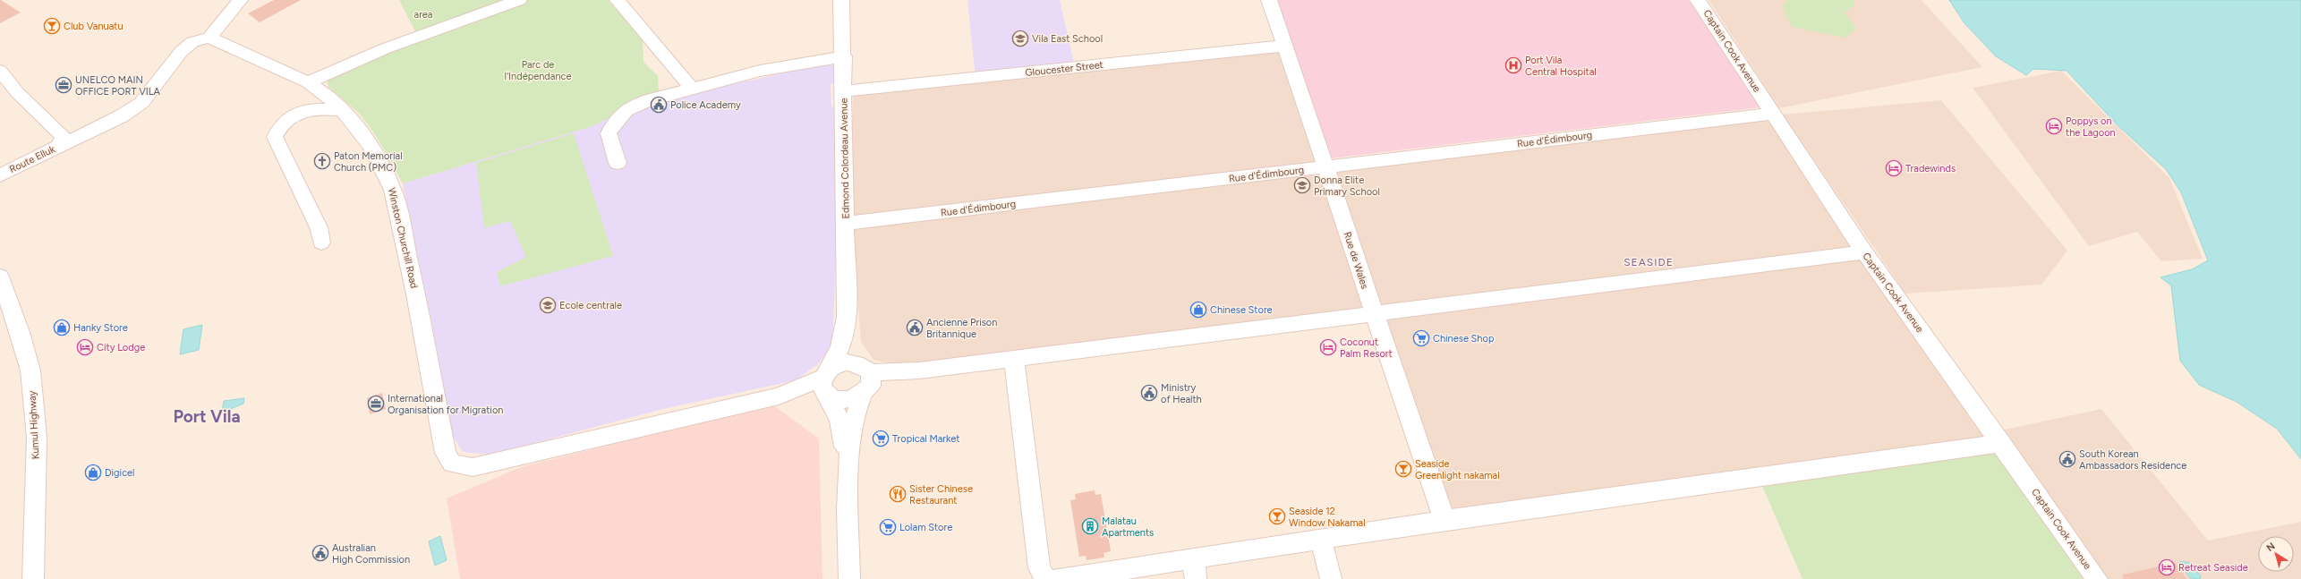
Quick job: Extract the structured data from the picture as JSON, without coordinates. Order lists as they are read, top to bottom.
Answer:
{
  "streets": {
    "street": [
      "Captain Cook Avenue",
      "Gloucester Street",
      "Rue d'Édimbourg",
      "Edmond Colordeau Avenue",
      "Route Elluk",
      "Winston Churchill Road",
      "Rue de Wales",
      "Kumul Highway"
    ]
  },
  "crossings": [
    ["Captain Cook Avenue", "Rue d'Édimbourg"],
    ["Gloucester Street", "Edmond Colordeau Avenue"],
    ["Gloucester Street", "Rue de Wales"],
    ["Rue d'Édimbourg", "Edmond Colordeau Avenue"],
    ["Rue d'Édimbourg", "Rue de Wales"]
  ],
  "districts": ["SEASIDE", "Port Vila"],
  "parks": ["area", "Parc de l'Indépendance"],
  "places": {
    "bar": ["Club Vanuatu", "Seaside Greenlight nakamal", "Seaside 12 Window Nakamal"],
    "school or university": ["Vila East School", "Donna Elite Primary School", "Ecole centrale"],
    "hospital": ["Port Vila Central Hospital"],
    "office": ["UNELCO MAIN OFFICE PORT VILA", "International Organisation for Migration"],
    "public building": [
      "Police Academy",
      "Ancienne Prison Britannique",
      "Ministry of Health",
      "South Korean Ambassadors Residence",
      "Australian High Commission"
    ],
    "hotel": [
      "Poppys on the Lagoon",
      "Tradewinds",
      "City Lodge",
      "Coconut Palm Resort",
      "Retreat Seaside"
    ],
    "church": ["Paton Memorial Church (PMC)"],
    "shop": ["Chinese Store", "Hanky Store", "Digicel"],
    "supermarket": ["Chinese Shop", "Tropical Market", "Lolam Store"],
    "restaurant": ["Sister Chinese Restaurant"],
    "building": ["Malatau Apartments"]
  },
  "north": "top left"
}
